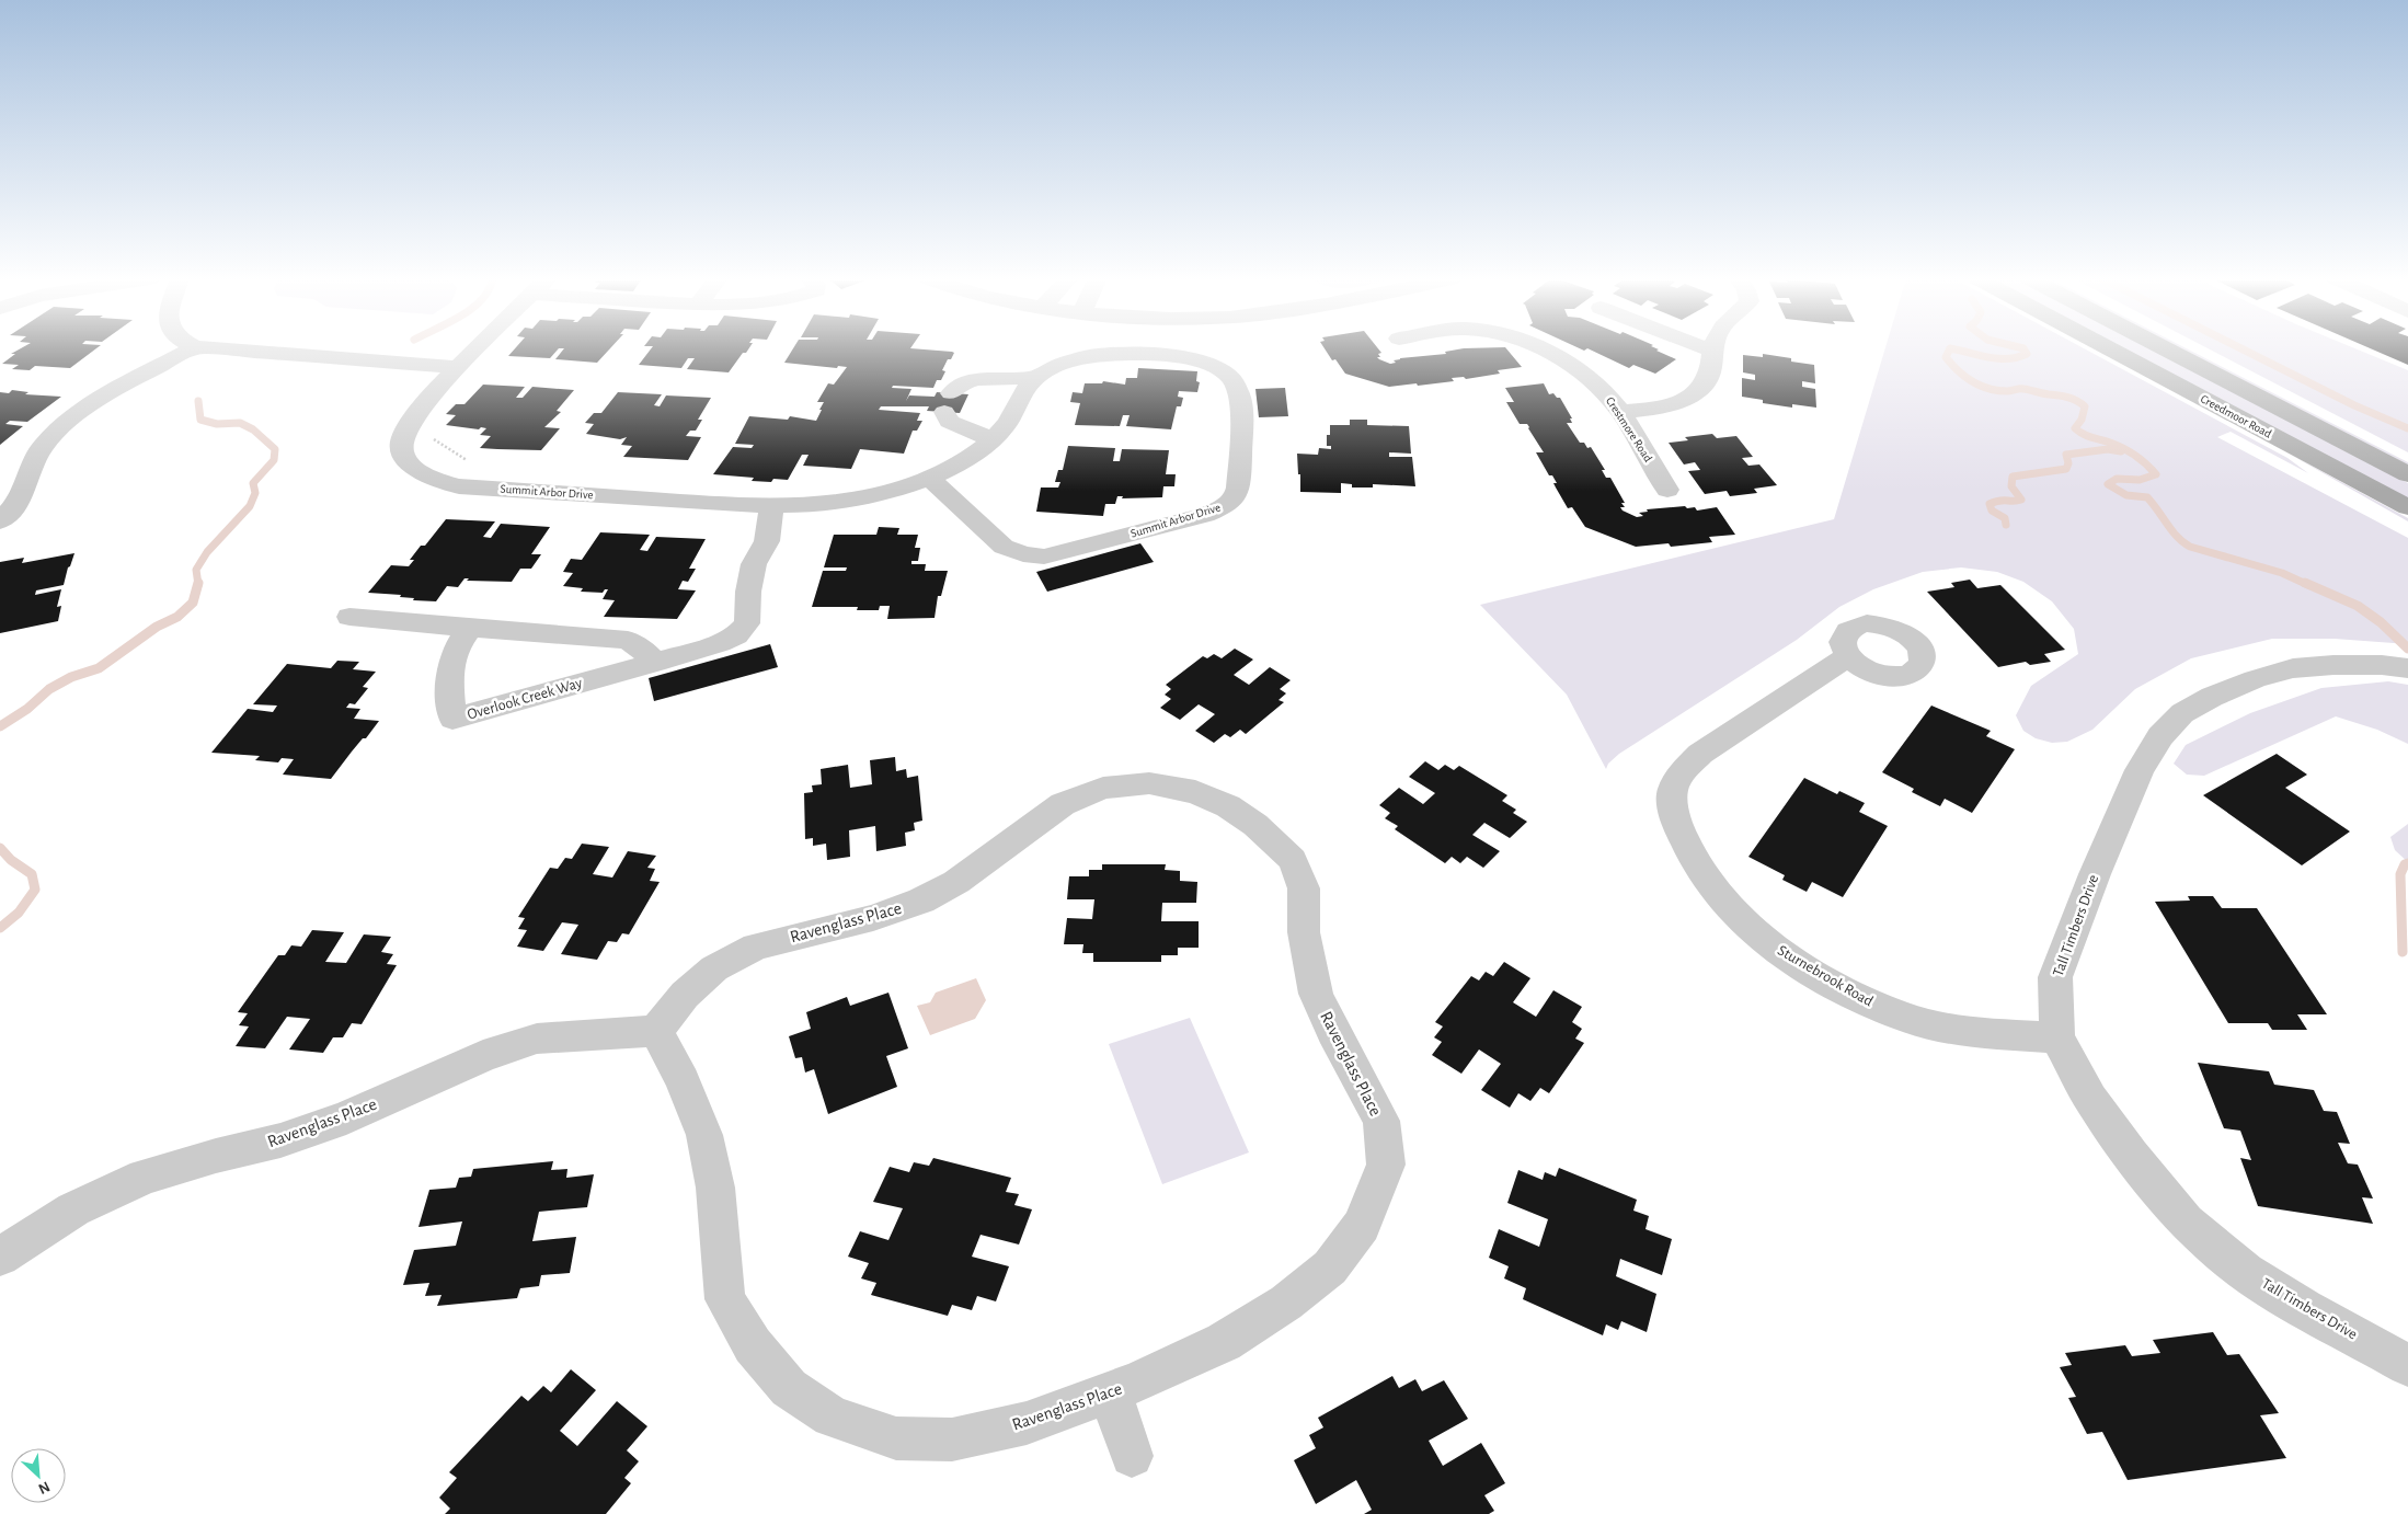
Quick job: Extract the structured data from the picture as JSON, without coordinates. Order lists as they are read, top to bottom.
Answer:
{
  "streets": {
    "main road": ["Creedmoor Road"],
    "street": [
      "Crestmore Road",
      "Summit Arbor Drive",
      "Overlook Creek Way",
      "Ravenglass Place",
      "Tall Timbers Drive",
      "Sturnebrook Road"
    ]
  },
  "crossings": [
    ["Summit Arbor Drive", "Overlook Creek Way"],
    ["Tall Timbers Drive", "Sturnebrook Road"]
  ],
  "north": "bottom right"
}
